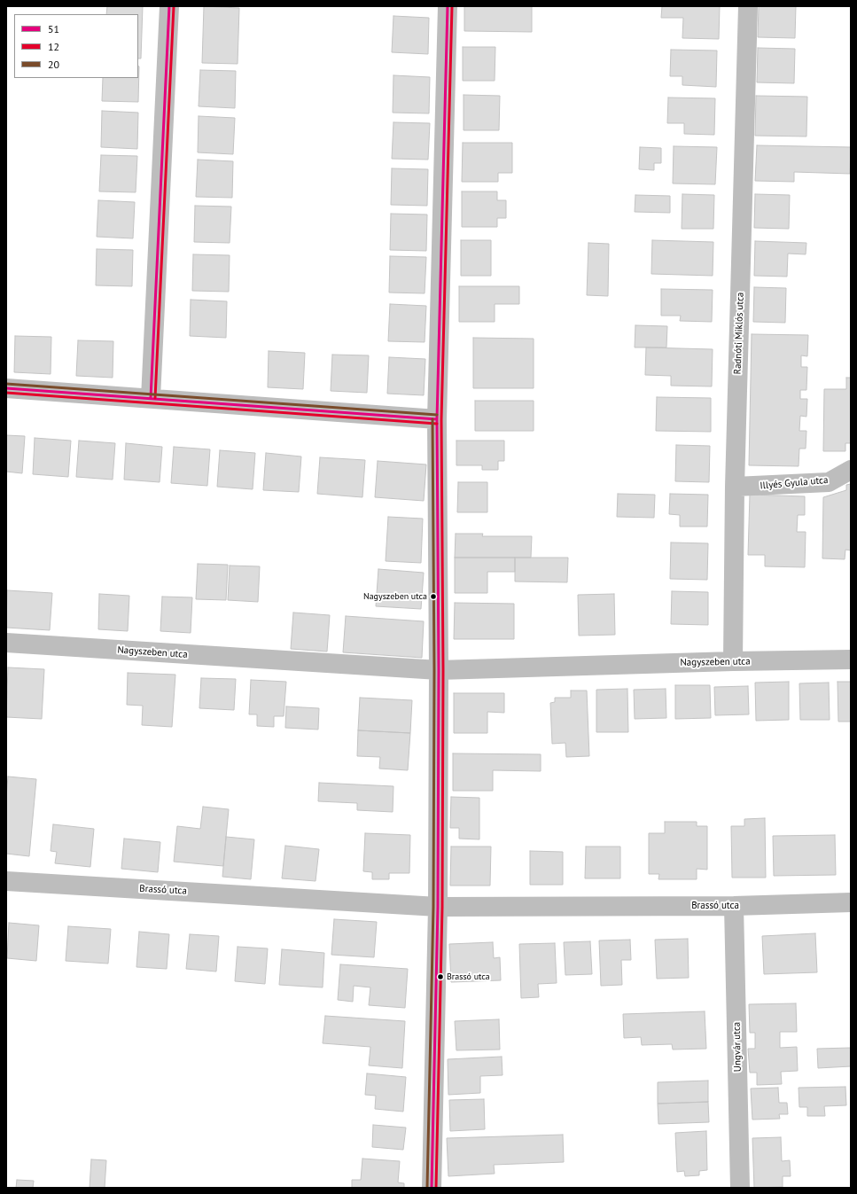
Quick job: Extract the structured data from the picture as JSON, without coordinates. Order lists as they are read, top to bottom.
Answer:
{
  "streets": {
    "street": [
      "Radnóti Miklós utca",
      "Illyés Gyula utca",
      "Nagyszeben utca",
      "Brassó utca",
      "Ungvár utca"
    ]
  },
  "crossings": [
    ["Radnóti Miklós utca", "Illyés Gyula utca"],
    ["Radnóti Miklós utca", "Nagyszeben utca"],
    ["Brassó utca", "Ungvár utca"]
  ],
  "places": ["Nagyszeben utca", "Brassó utca"],
  "lines": ["transit line 51", "transit line 12", "transit line 20"],
  "legend": ["51", "12", "20"]
}
